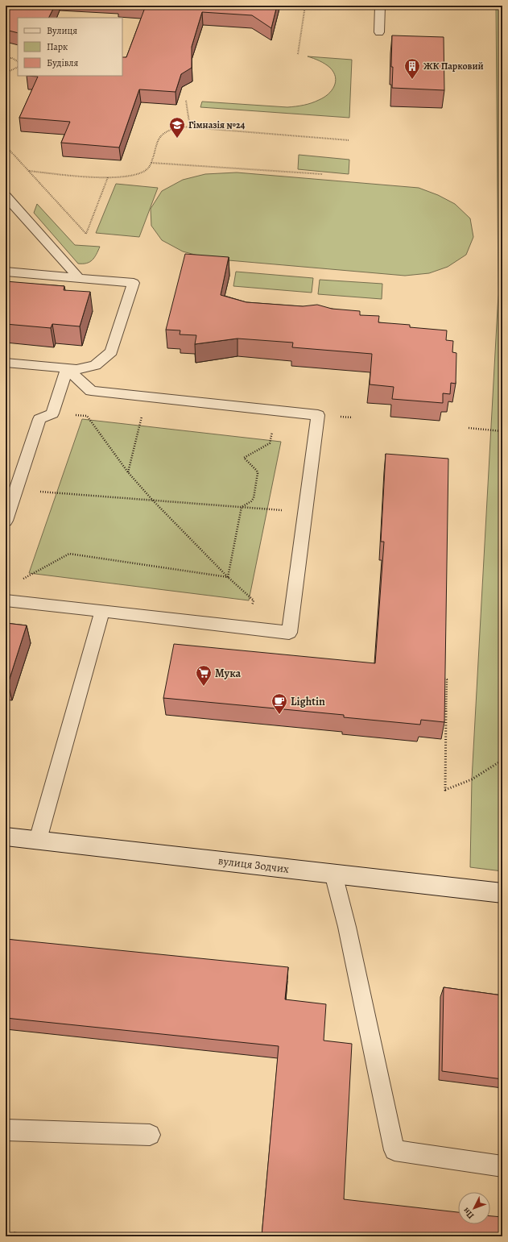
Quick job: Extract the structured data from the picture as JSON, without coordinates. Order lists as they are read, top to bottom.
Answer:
{
  "streets": {
    "main road": ["вулиця Зодчих"]
  },
  "places": {
    "building": ["ЖК Парковий"],
    "school or university": ["Гімназія №24"],
    "supermarket": ["Мука"],
    "cafe": ["Lightin"]
  },
  "legend": ["Вулиця", "Парк", "Будівля"],
  "north": "bottom left"
}
